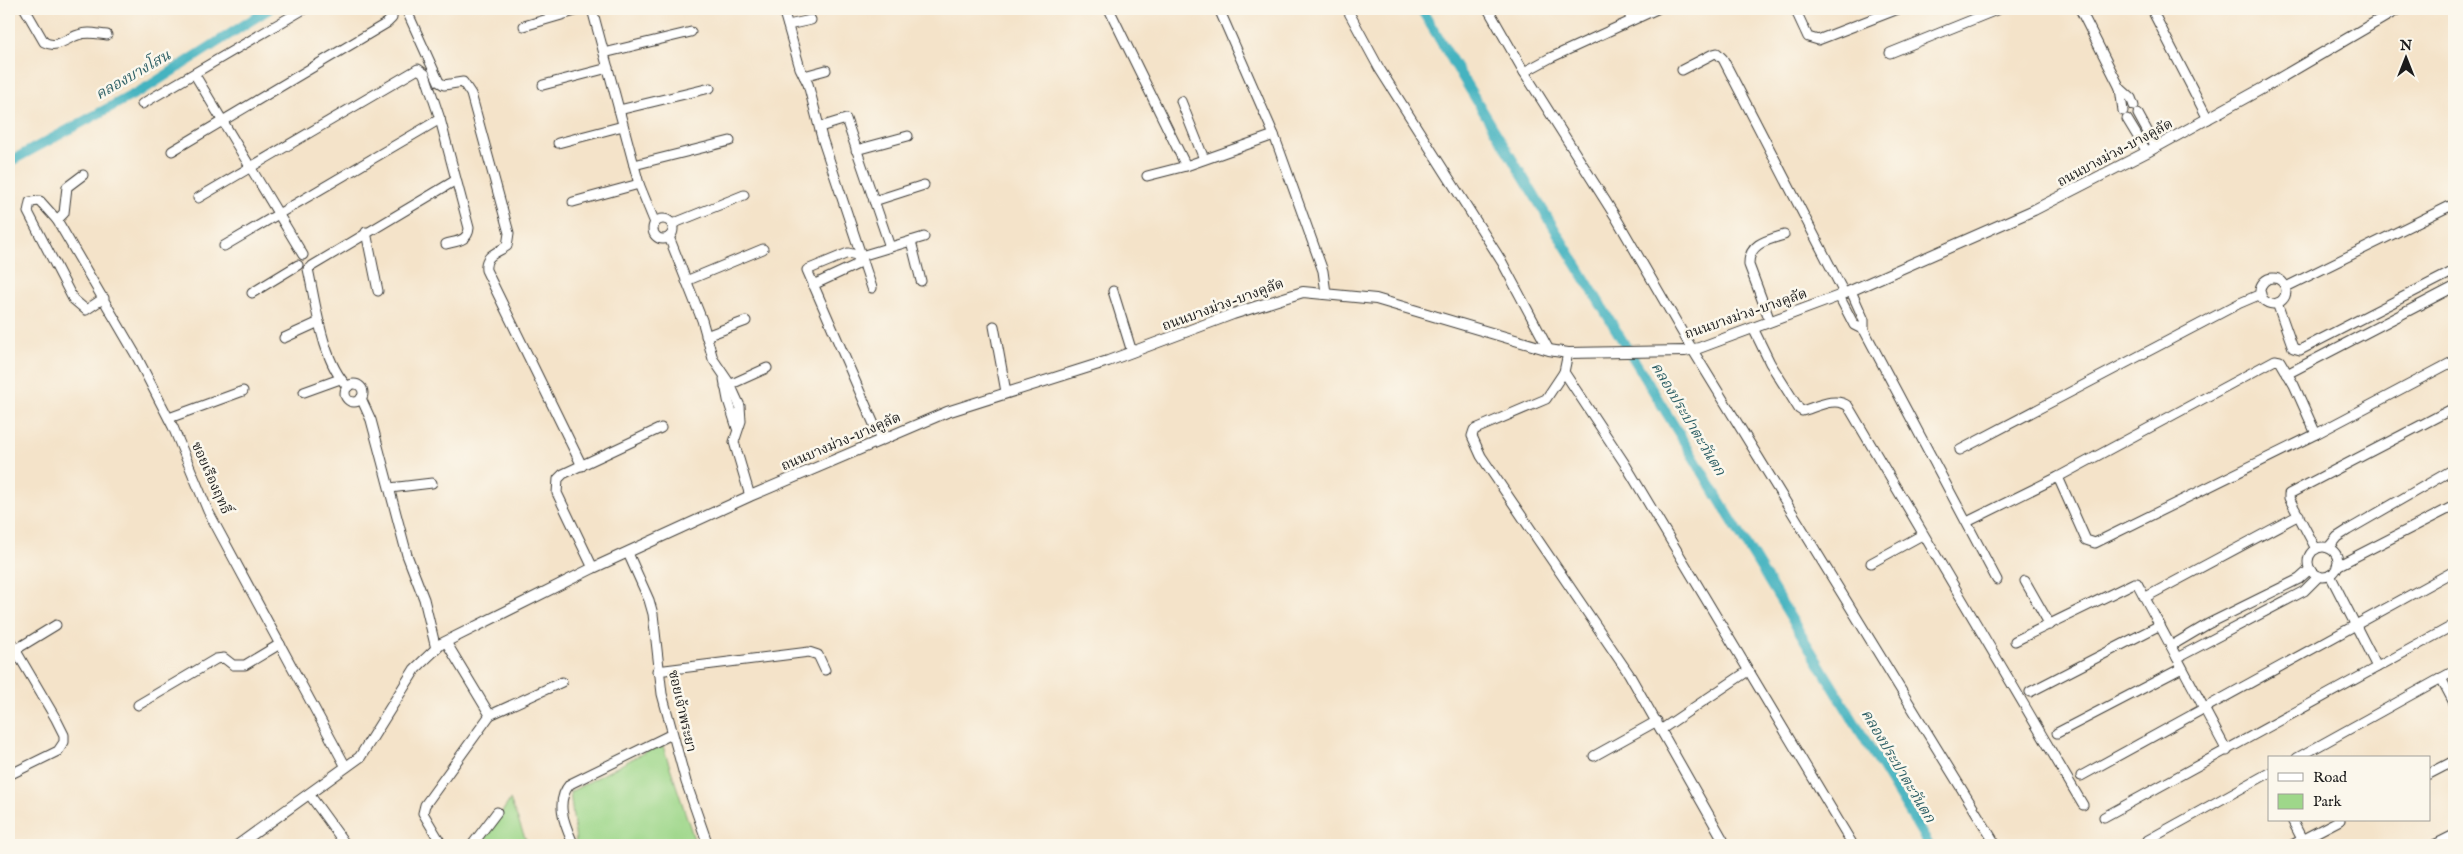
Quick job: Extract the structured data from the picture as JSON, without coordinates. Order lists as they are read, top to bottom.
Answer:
{
  "streets": {
    "street": ["ถนนบางม่วง-บางคูลัด", "ซอยเรืองฤทธิ์", "ซอยเจ้าพระยา"]
  },
  "crossings": [
    ["ถนนบางม่วง-บางคูลัด", "ซอยเรืองฤทธิ์"],
    ["ถนนบางม่วง-บางคูลัด", "ซอยเจ้าพระยา"]
  ],
  "water": ["คลองบางโสน", "คลองประปาตะวันตก"],
  "legend": ["Road", "Park"],
  "north": "top"
}
